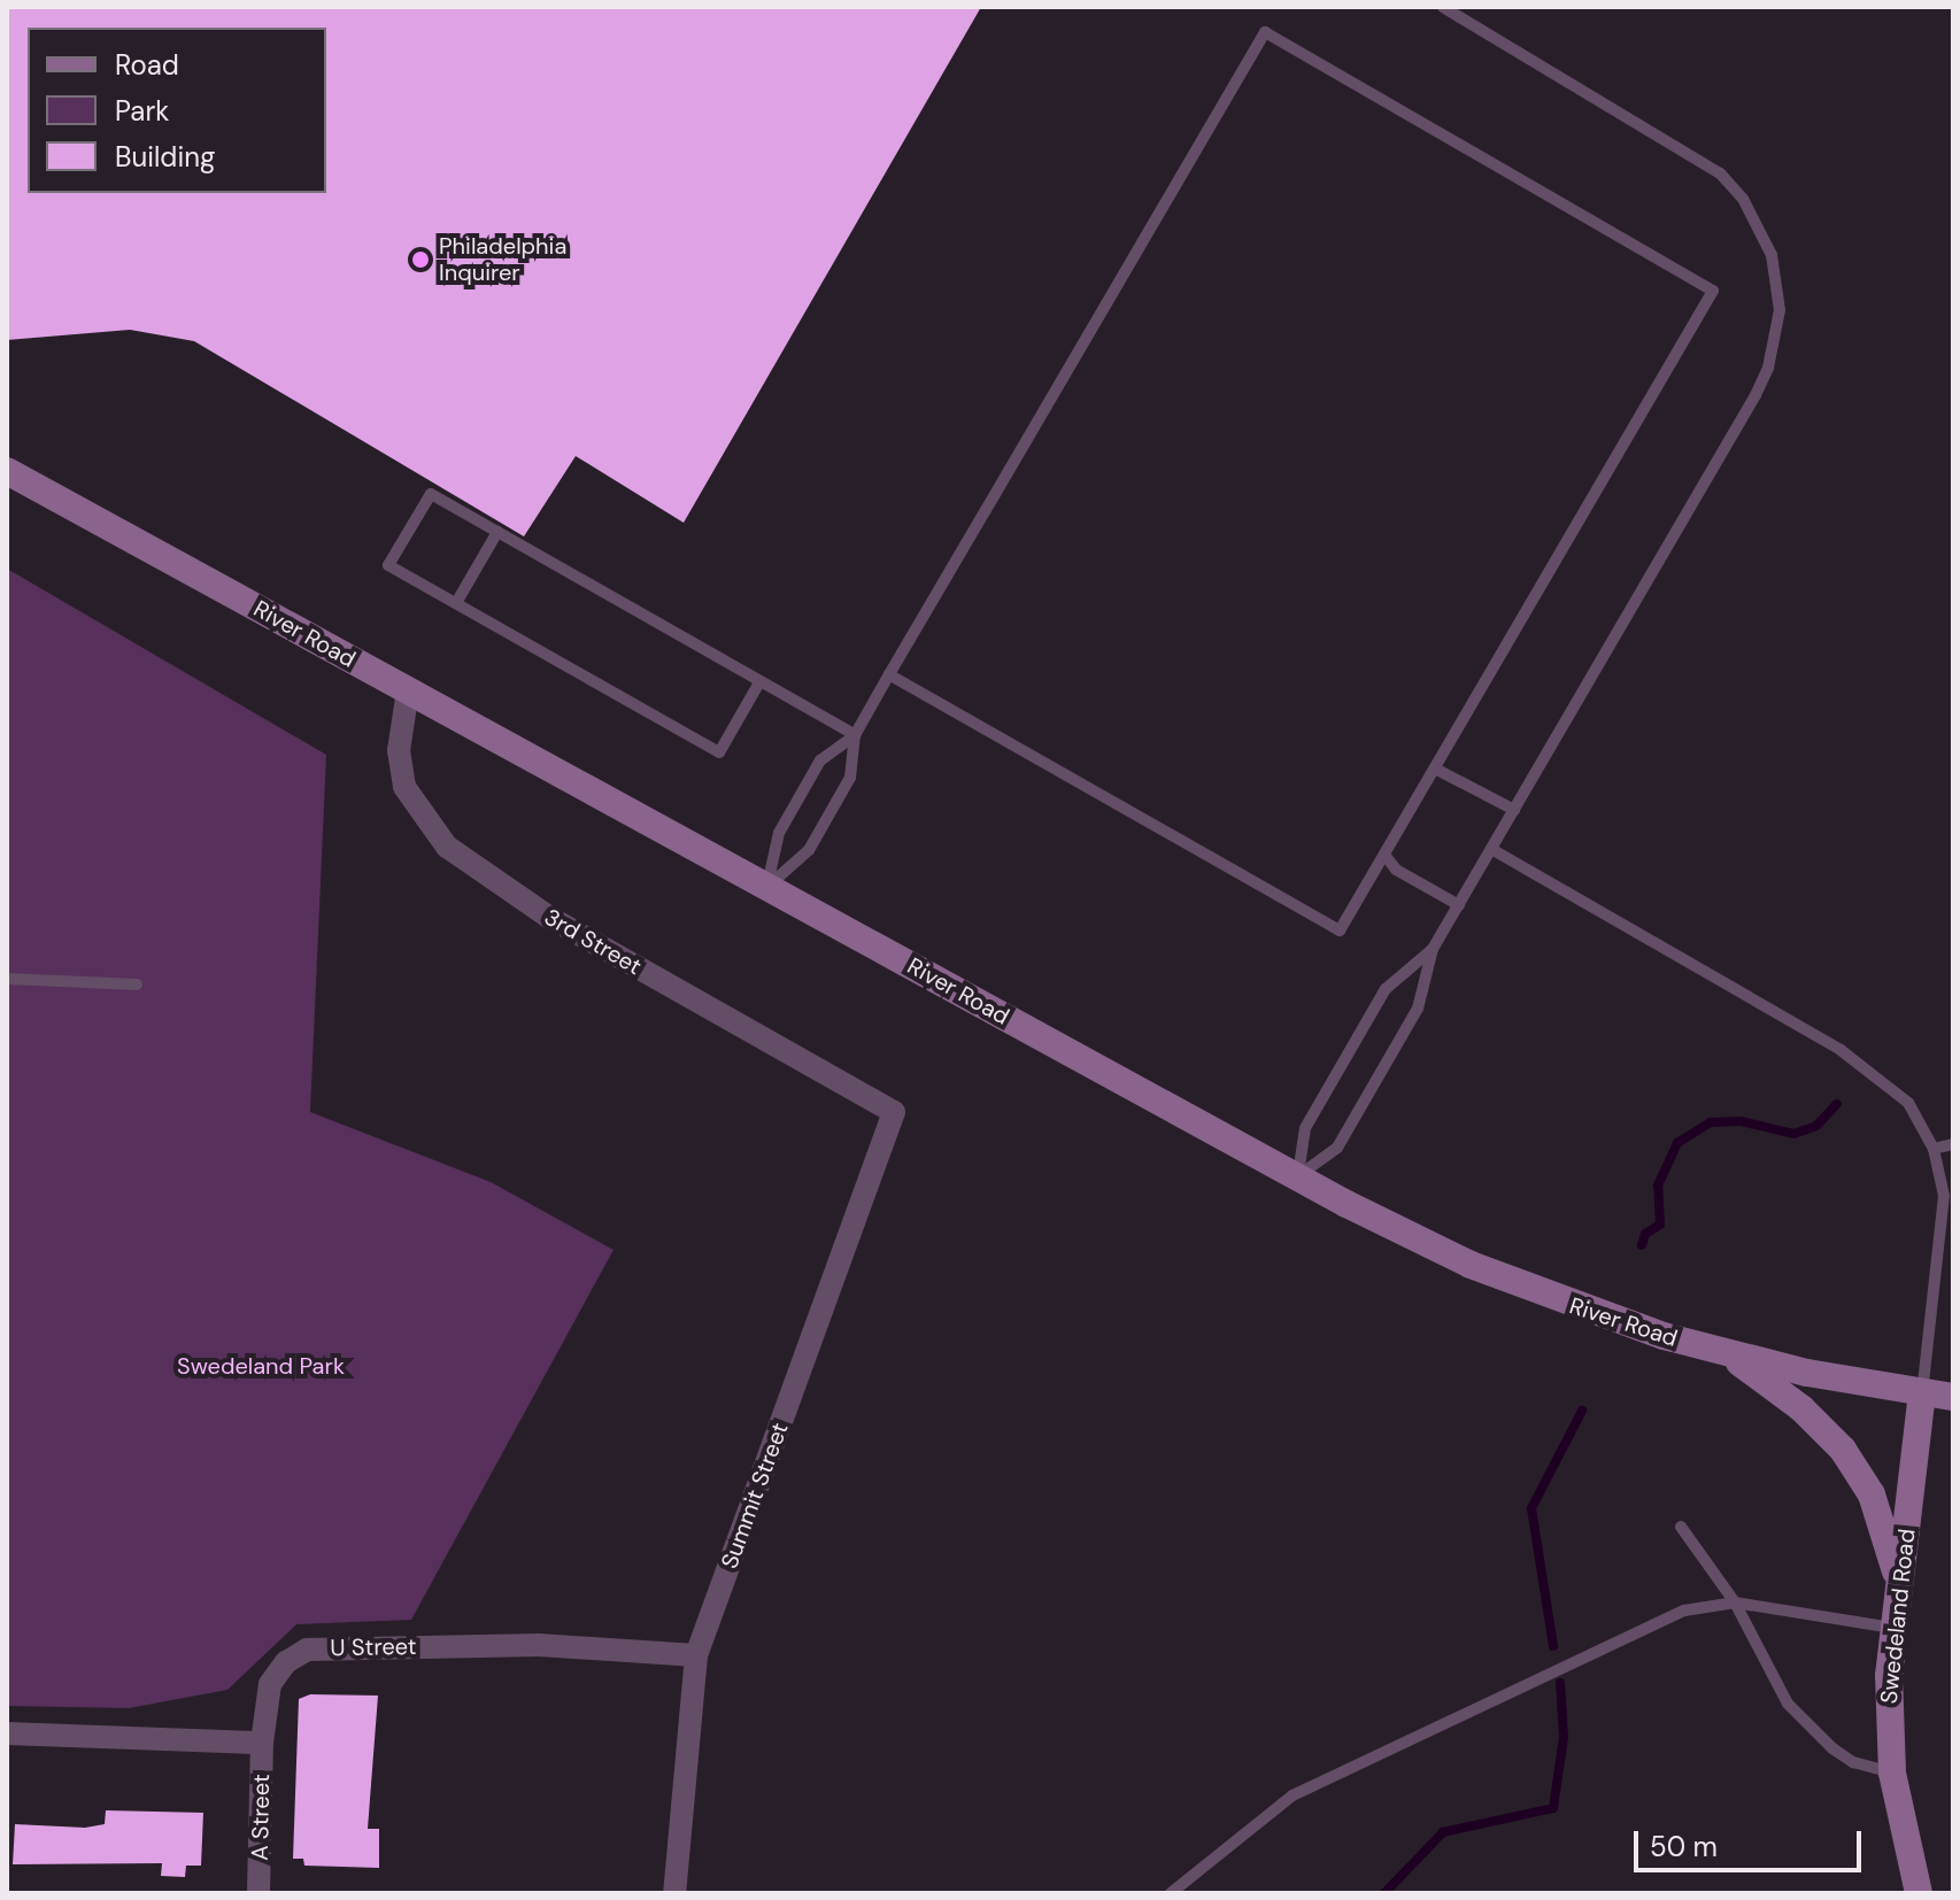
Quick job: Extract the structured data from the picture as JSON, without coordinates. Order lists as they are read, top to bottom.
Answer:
{
  "streets": {
    "main road": ["River Road", "Swedeland Road"],
    "street": [
      "3rd Street",
      "Summit Street",
      "U Street",
      "A Street"
    ]
  },
  "crossings": [
    ["River Road", "3rd Street"],
    ["River Road", "Swedeland Road"],
    ["3rd Street", "Summit Street"],
    ["Summit Street", "U Street"],
    ["U Street", "A Street"]
  ],
  "parks": ["Swedeland Park"],
  "places": ["Philadelphia Inquirer"],
  "legend": ["Road", "Park", "Building"],
  "scale_bar": "50 m"
}
